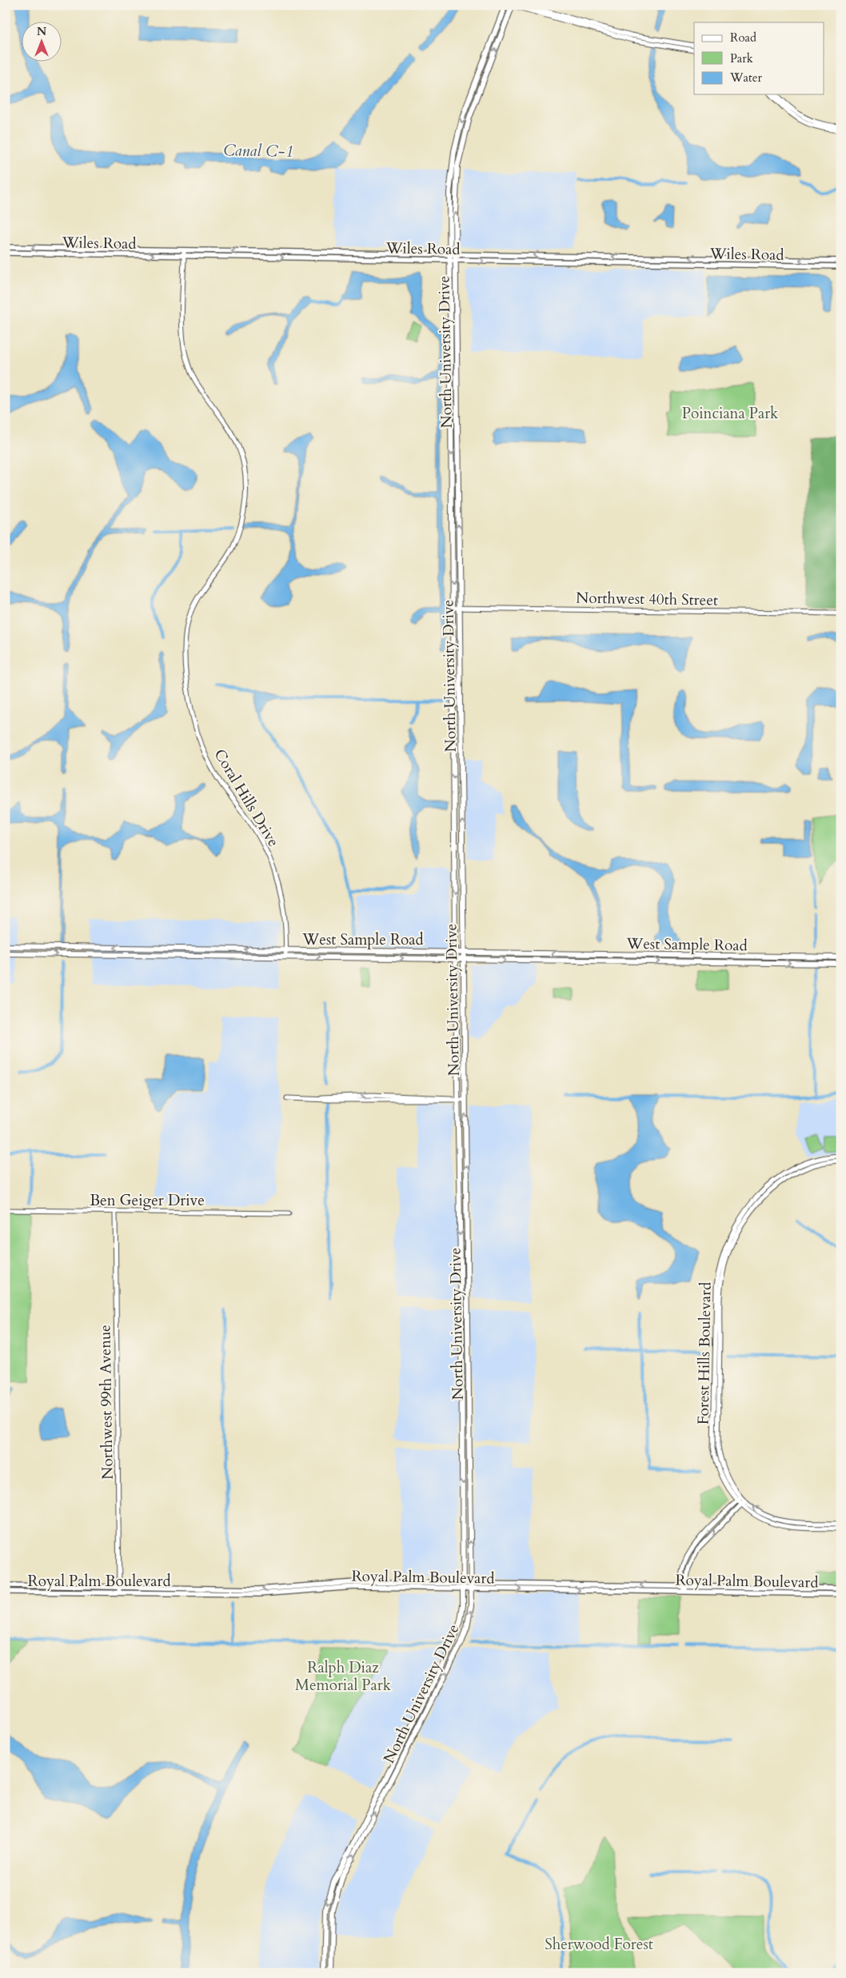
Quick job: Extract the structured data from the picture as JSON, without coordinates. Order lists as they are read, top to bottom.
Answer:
{
  "streets": {
    "main road": [
      "Wiles Road",
      "North University Drive",
      "West Sample Road",
      "Royal Palm Boulevard"
    ],
    "street": [
      "Northwest 40th Street",
      "Coral Hills Drive",
      "Ben Geiger Drive",
      "Forest Hills Boulevard",
      "Northwest 99th Avenue"
    ]
  },
  "crossings": [
    ["Wiles Road", "North University Drive"],
    ["Wiles Road", "Coral Hills Drive"],
    ["North University Drive", "Northwest 40th Street"],
    ["North University Drive", "West Sample Road"],
    ["North University Drive", "Royal Palm Boulevard"],
    ["Coral Hills Drive", "West Sample Road"],
    ["Ben Geiger Drive", "Northwest 99th Avenue"],
    ["Northwest 99th Avenue", "Royal Palm Boulevard"]
  ],
  "water": ["Canal C-1"],
  "parks": ["Poinciana Park", "Ralph Diaz Memorial Park", "Sherwood Forest"],
  "legend": ["Road", "Park", "Water"],
  "north": "top"
}
